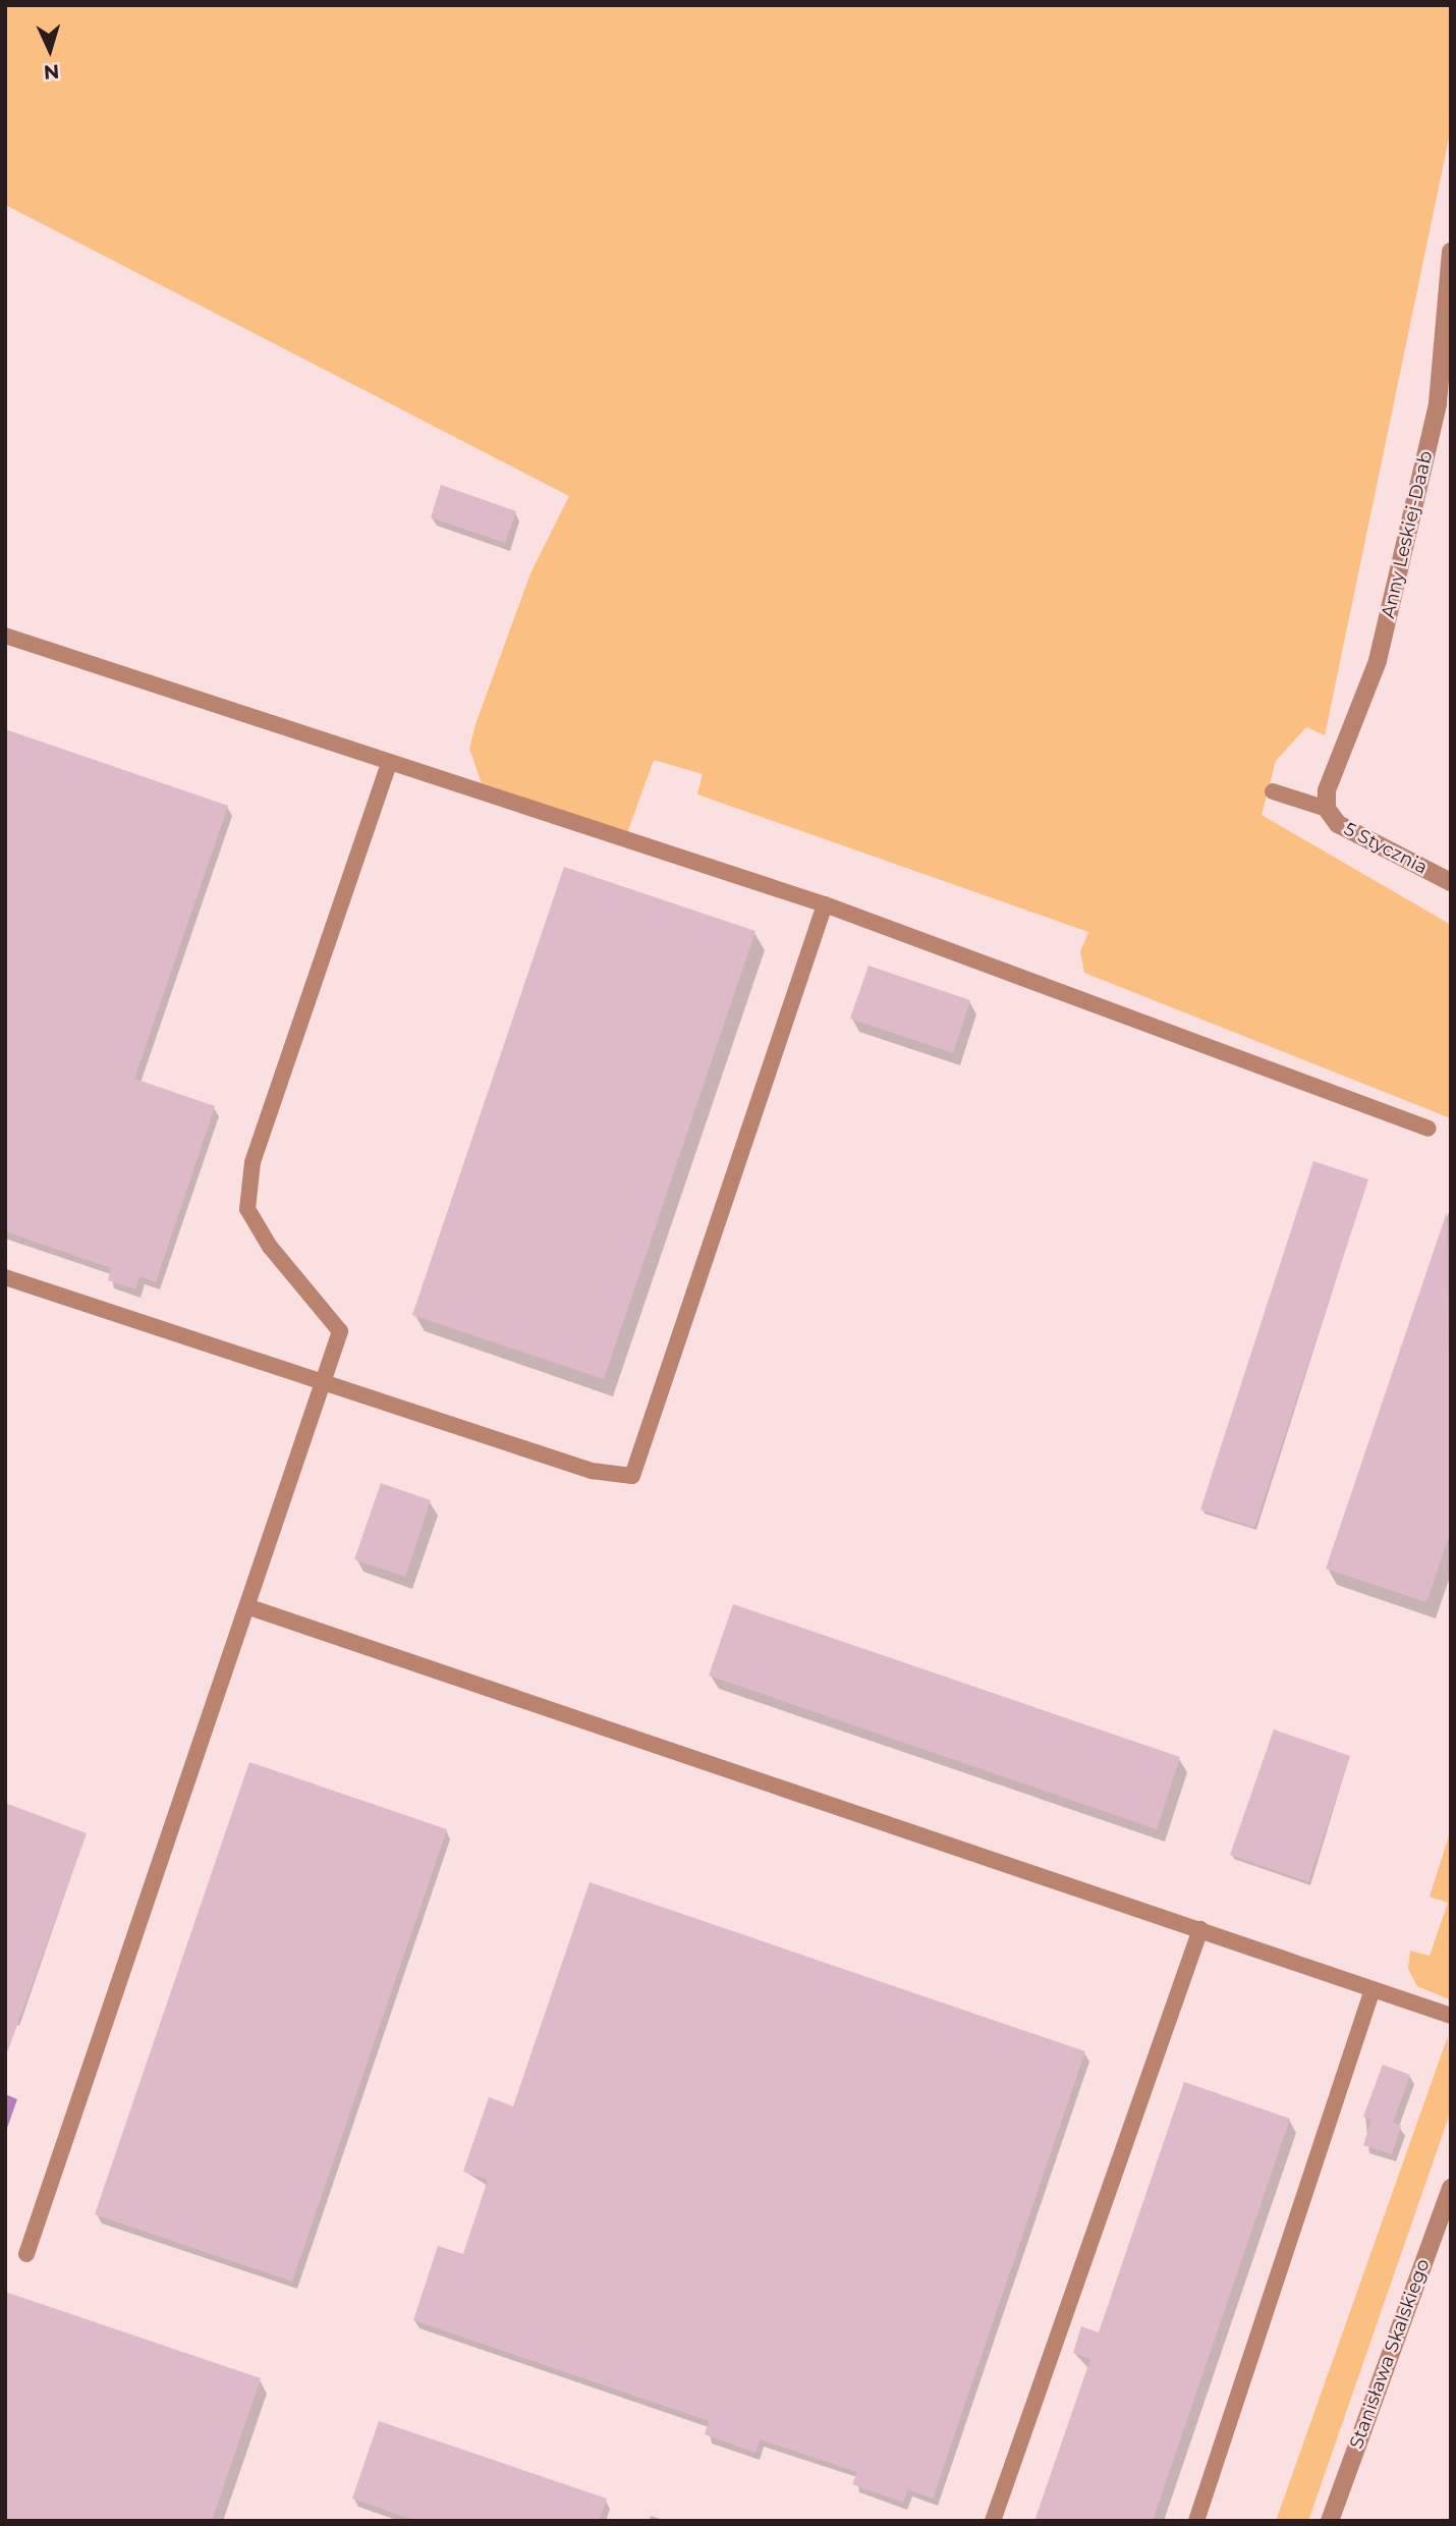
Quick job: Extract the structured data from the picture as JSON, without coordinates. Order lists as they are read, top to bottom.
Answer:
{
  "streets": {
    "street": ["Anny Leskiej-Daab", "5 Stycznia", "Stanisława Skalskiego"]
  },
  "crossings": [
    ["Anny Leskiej-Daab", "5 Stycznia"]
  ],
  "north": "bottom"
}
